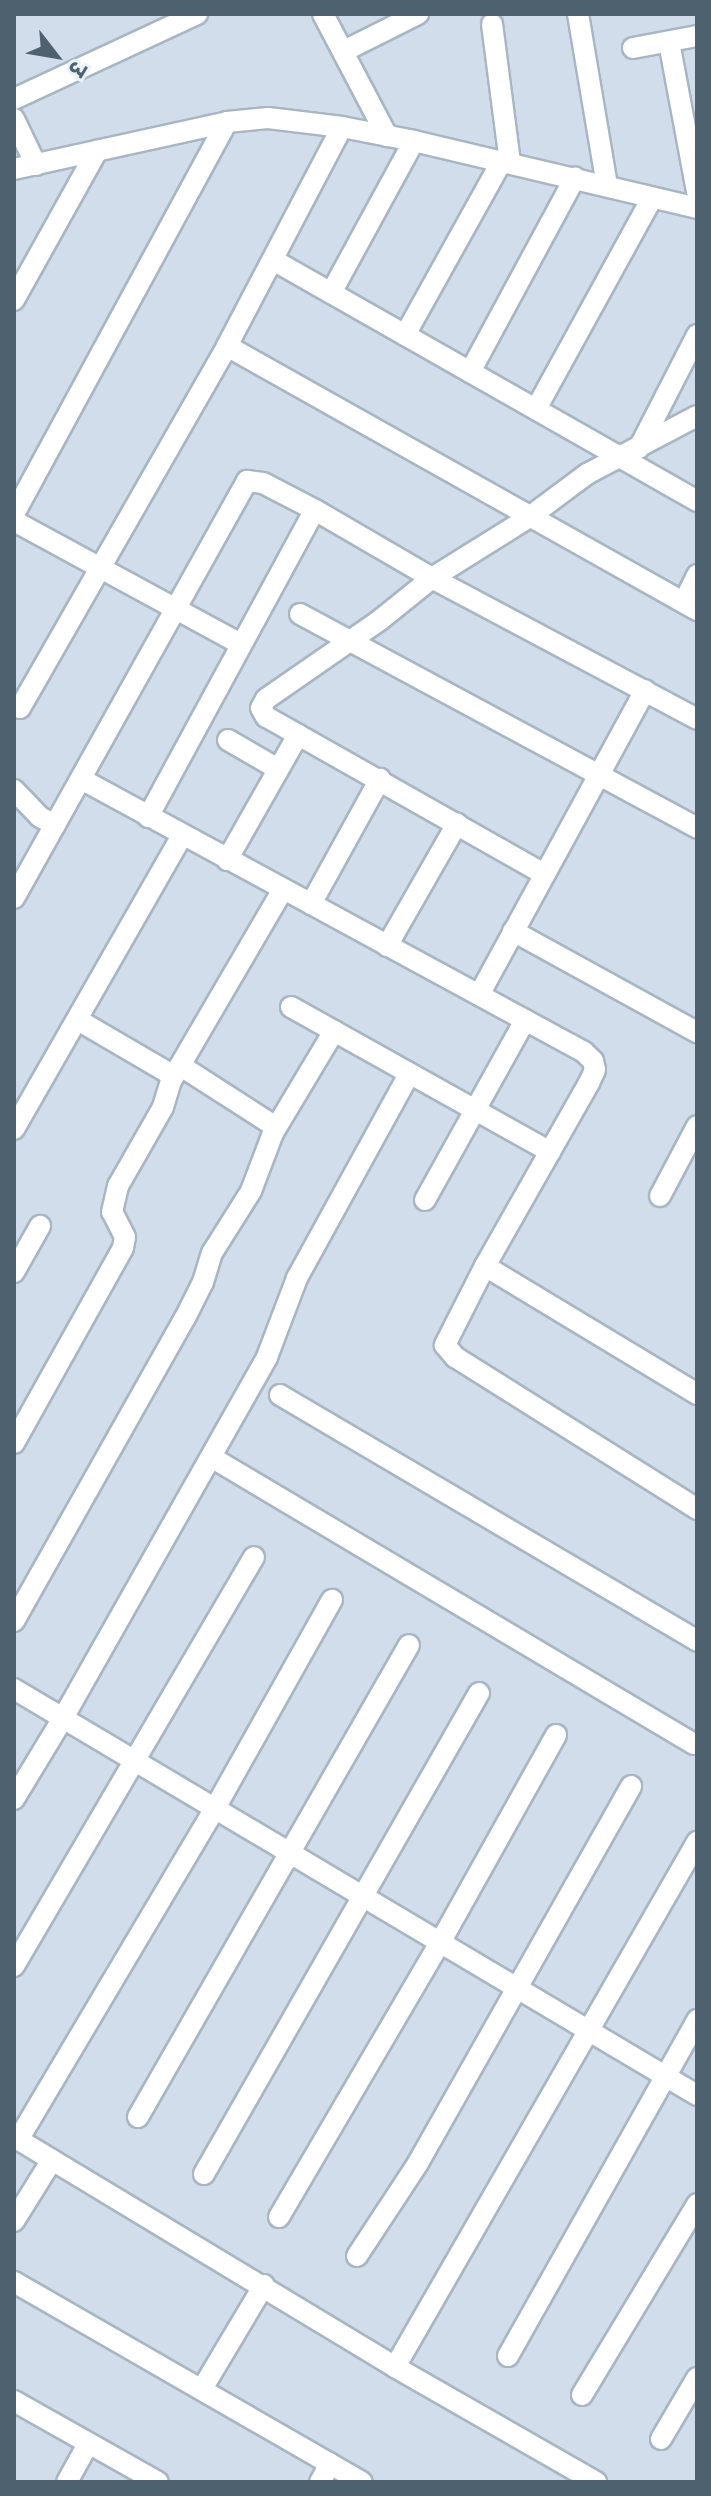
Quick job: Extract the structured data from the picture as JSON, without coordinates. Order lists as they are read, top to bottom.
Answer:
{
  "north": "bottom right"
}
